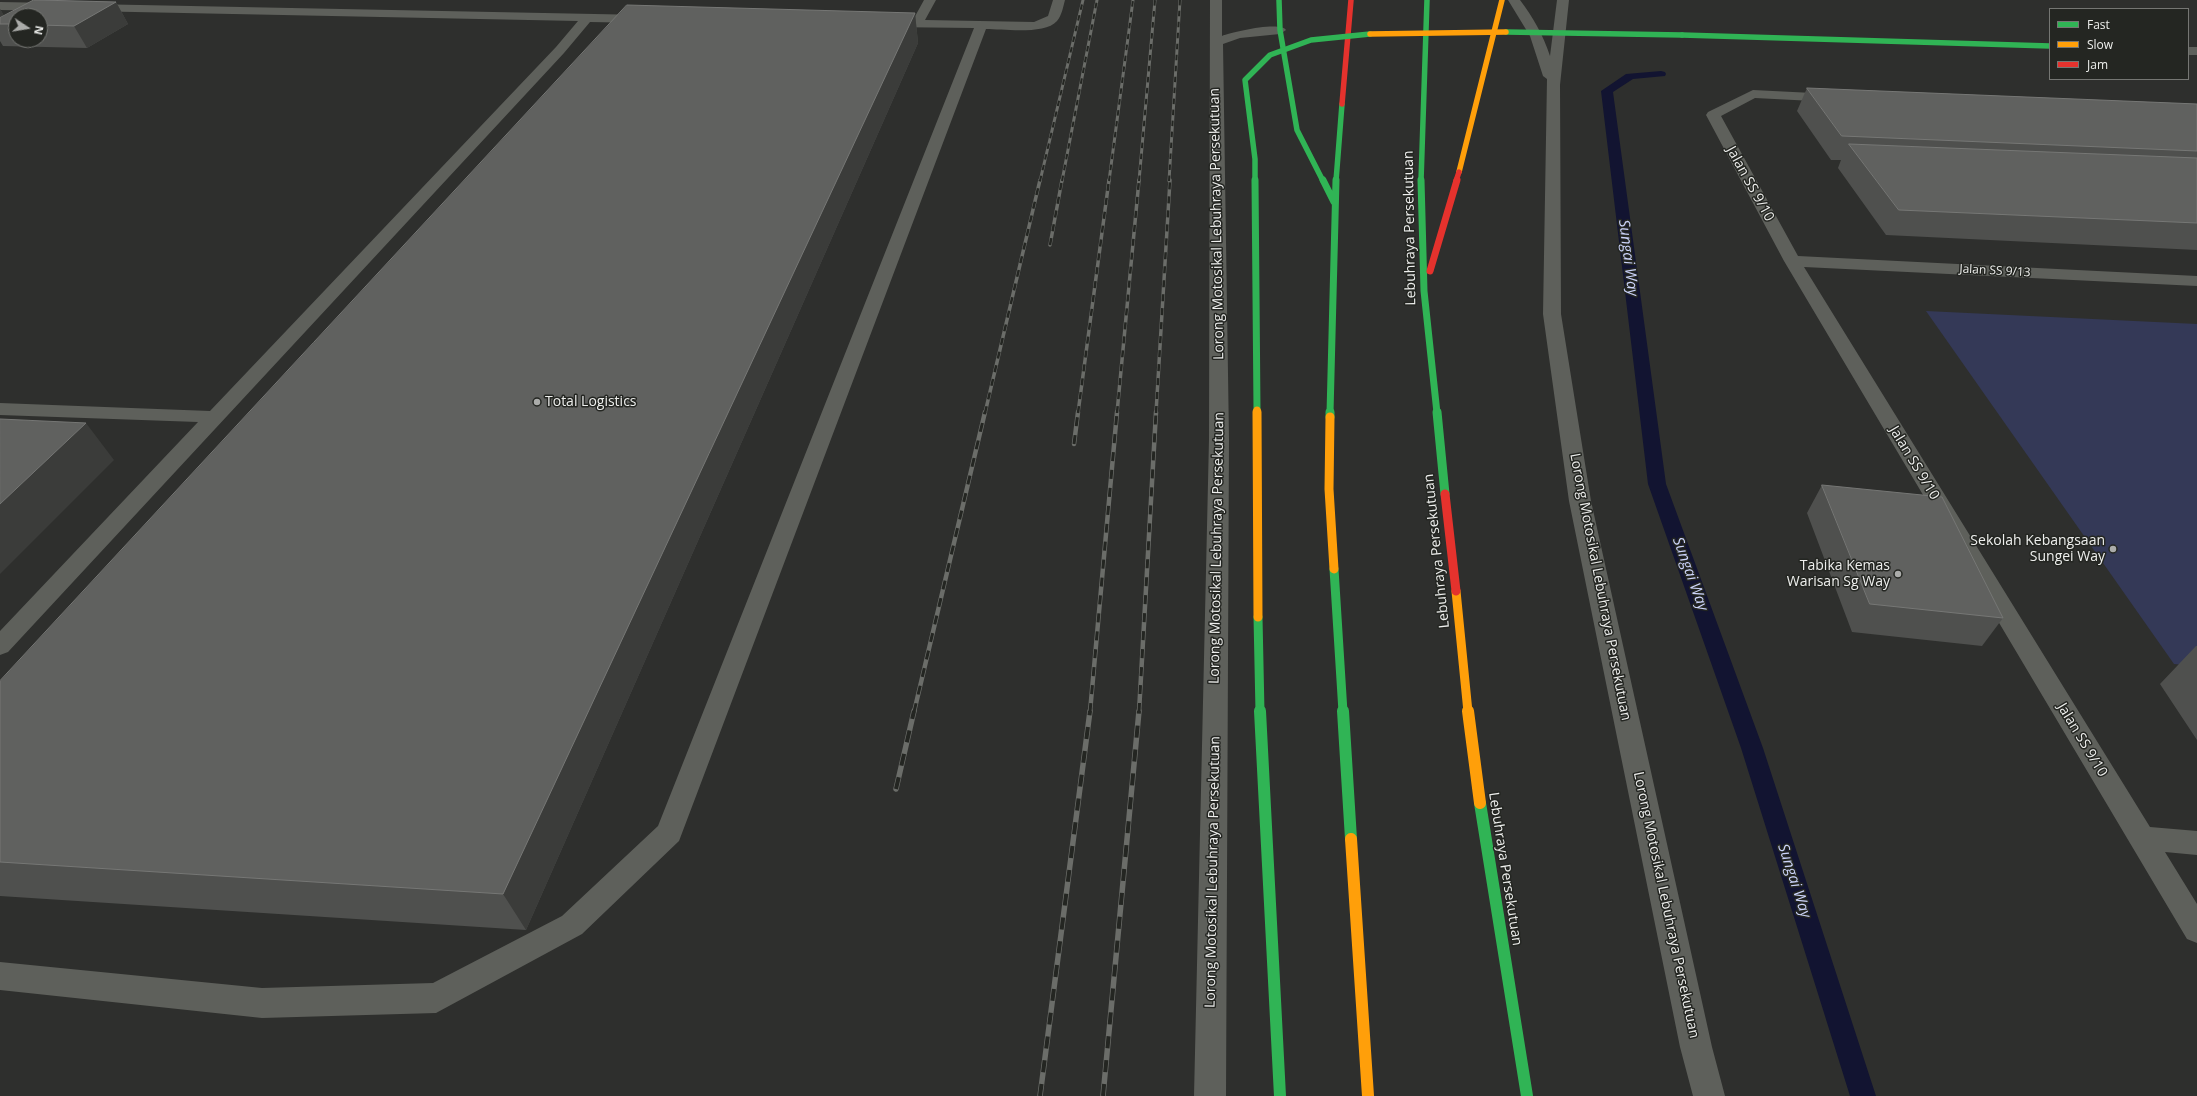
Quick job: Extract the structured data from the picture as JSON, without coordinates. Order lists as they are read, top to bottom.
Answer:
{
  "streets": {
    "main road": ["Lebuhraya Persekutuan"],
    "street": ["Jalan SS 9/10", "Lorong Motosikal Lebuhraya Persekutuan", "Jalan SS 9/13"]
  },
  "crossings": [
    ["Jalan SS 9/10", "Jalan SS 9/13"]
  ],
  "water": ["Sungai Way"],
  "places": ["Total Logistics", "Sekolah Kebangsaan Sungei Way", "Tabika Kemas Warisan Sg Way"],
  "legend": ["Fast", "Slow", "Jam"],
  "north": "right"
}
